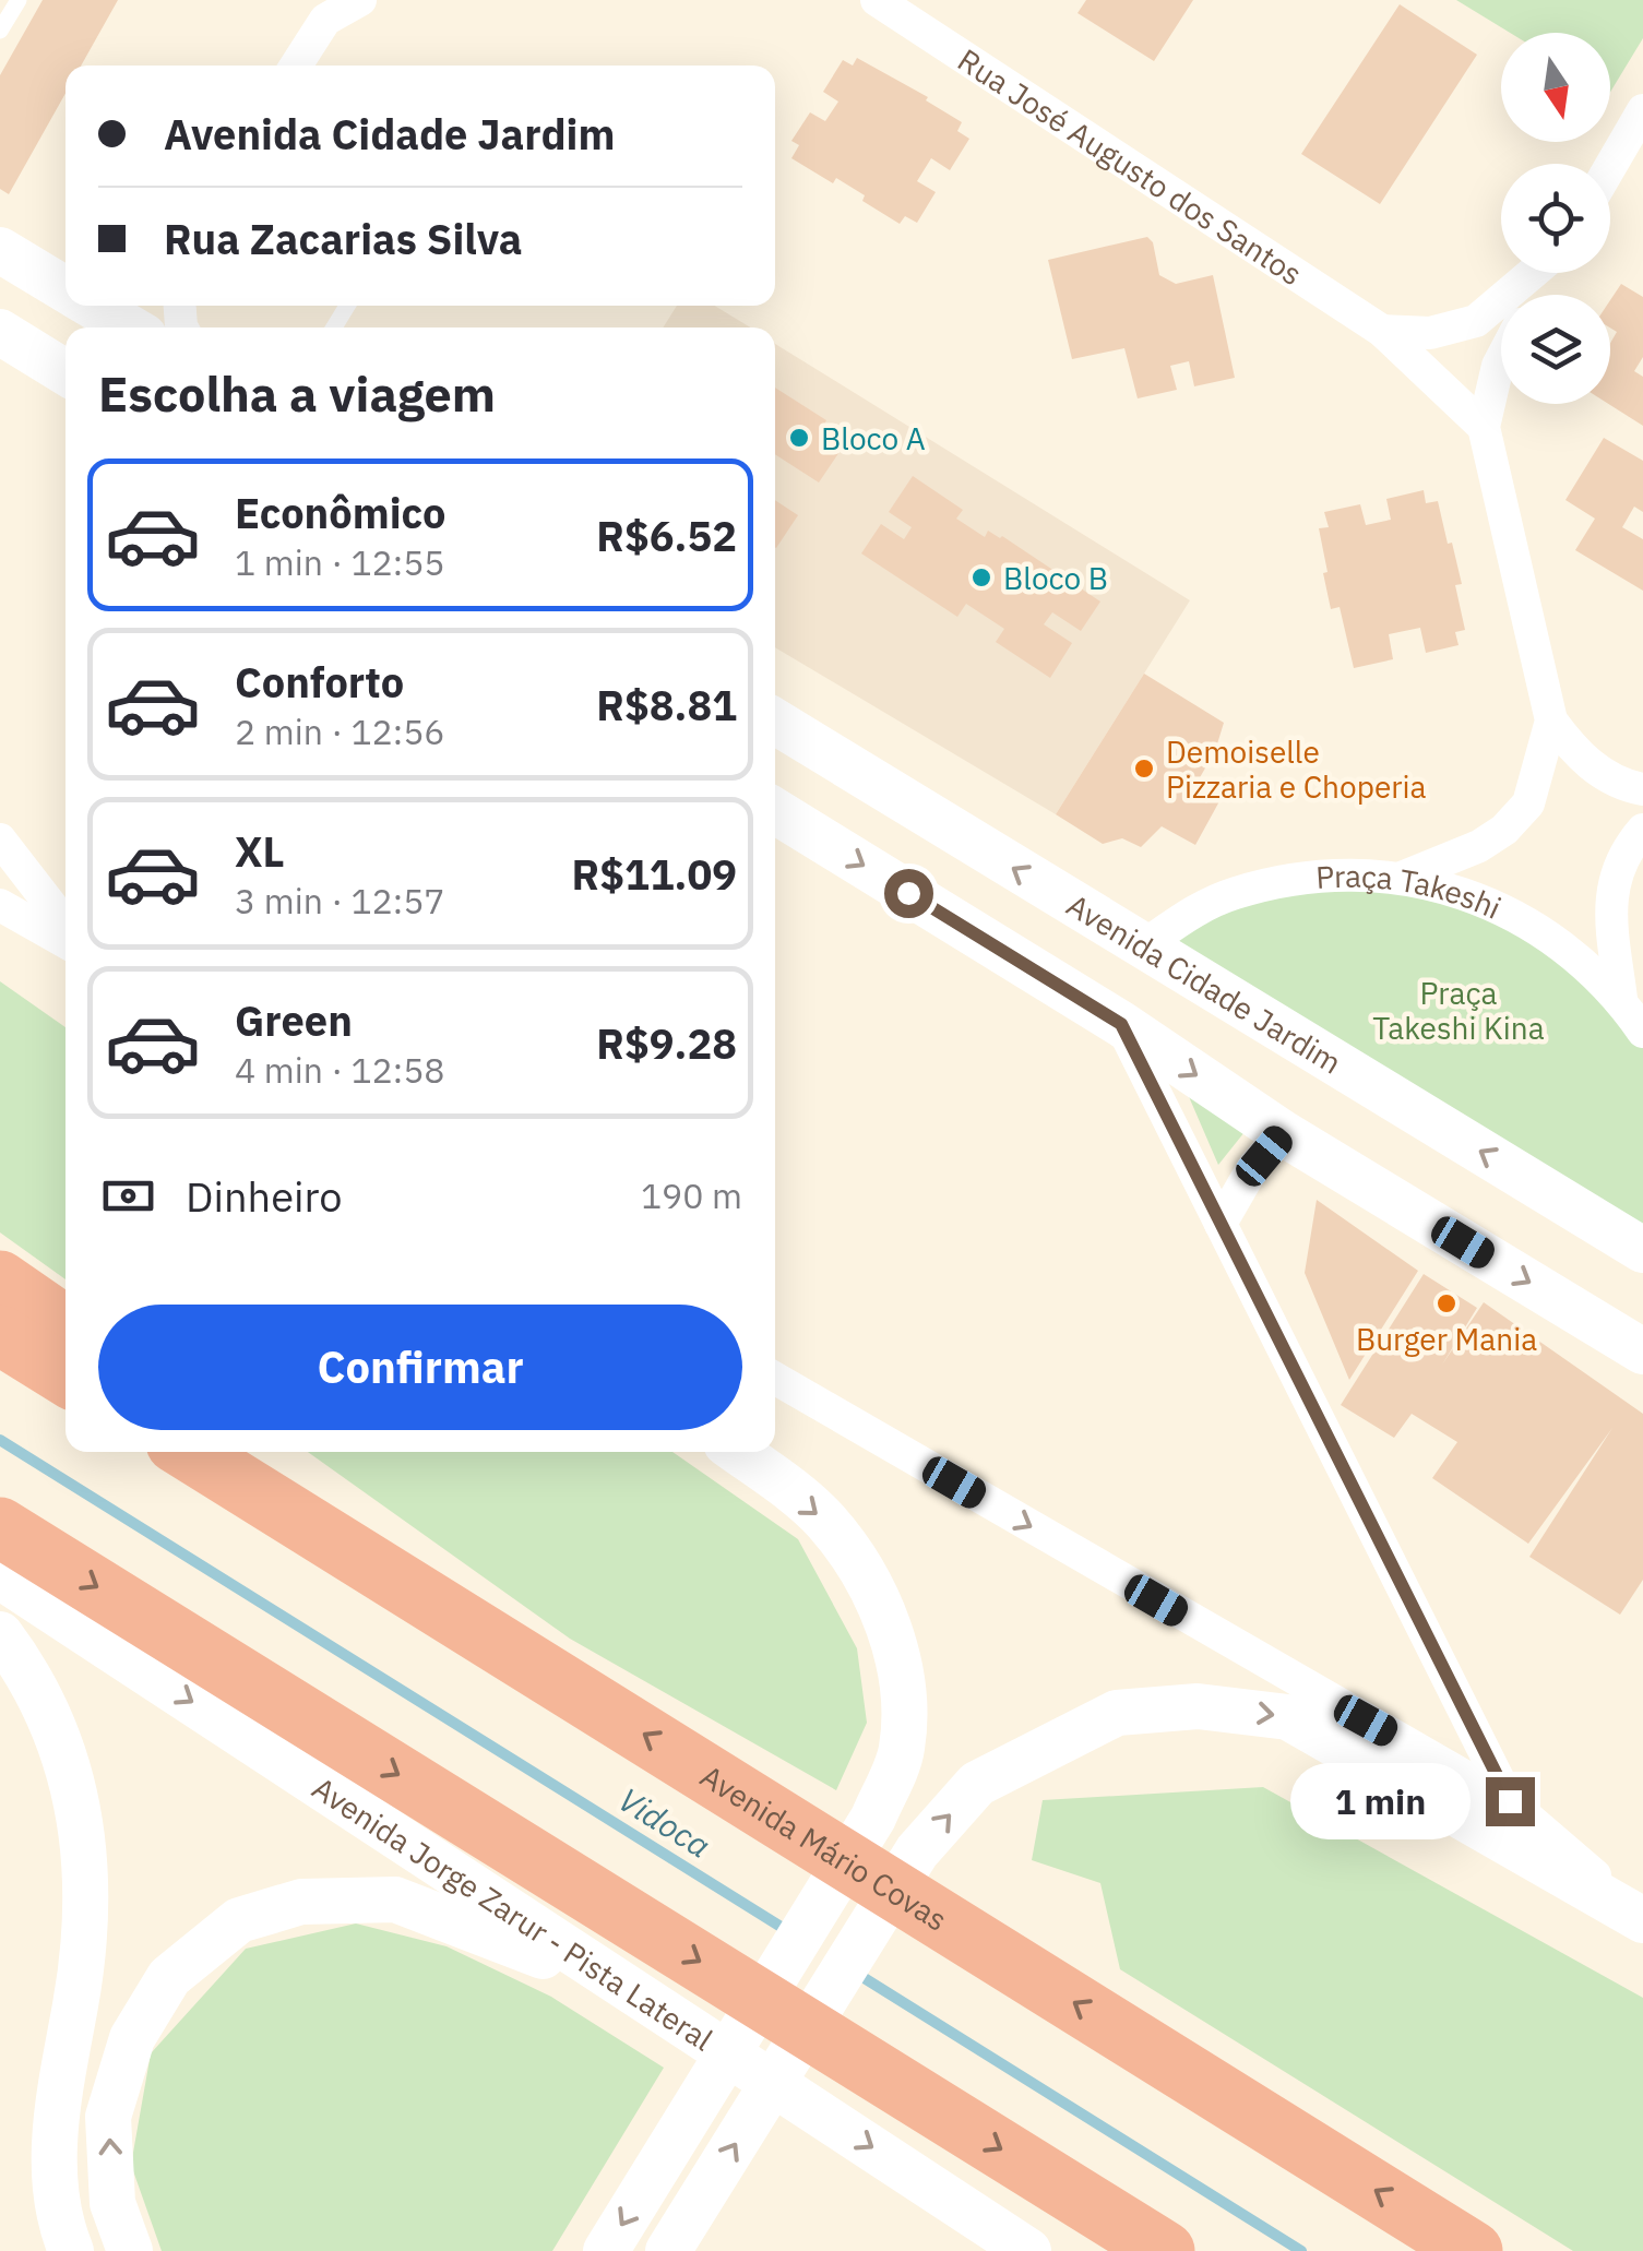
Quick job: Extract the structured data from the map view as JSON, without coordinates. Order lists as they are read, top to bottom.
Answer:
{
  "streets": {
    "highway": ["Avenida Mário Covas"],
    "main road": ["Avenida Cidade Jardim", "Avenida Jorge Zarur - Pista Lateral"],
    "street": ["Rua José Augusto dos Santos", "Praça Takeshi"]
  },
  "crossings": [
    ["Praça Takeshi", "Avenida Cidade Jardim"]
  ],
  "one_way": ["Avenida Jorge Zarur - Pista Lateral"],
  "water": ["Vidoca"],
  "parks": ["Praça Takeshi Kina"],
  "places": [
    "Bloco A",
    "Bloco B",
    "Demoiselle Pizzaria e Choperia",
    "Burger Mania"
  ],
  "north": "bottom",
  "page": {
    "banner": ["Avenida Cidade Jardim", "Rua Zacarias Silva"],
    "heading": "Escolha a viagem",
    "list": [
      {
        "name": "Econômico",
        "note": "1 min · 12:55",
        "value": "R$6.52"
      },
      {
        "name": "Conforto",
        "note": "2 min · 12:56",
        "value": "R$8.81"
      },
      {
        "name": "XL",
        "note": "3 min · 12:57",
        "value": "R$11.09"
      },
      {
        "name": "Green",
        "note": "4 min · 12:58",
        "value": "R$9.28"
      }
    ],
    "pay": ["Dinheiro", "190 m"],
    "buttons": "Confirmar",
    "bubble": "1 min"
  }
}
